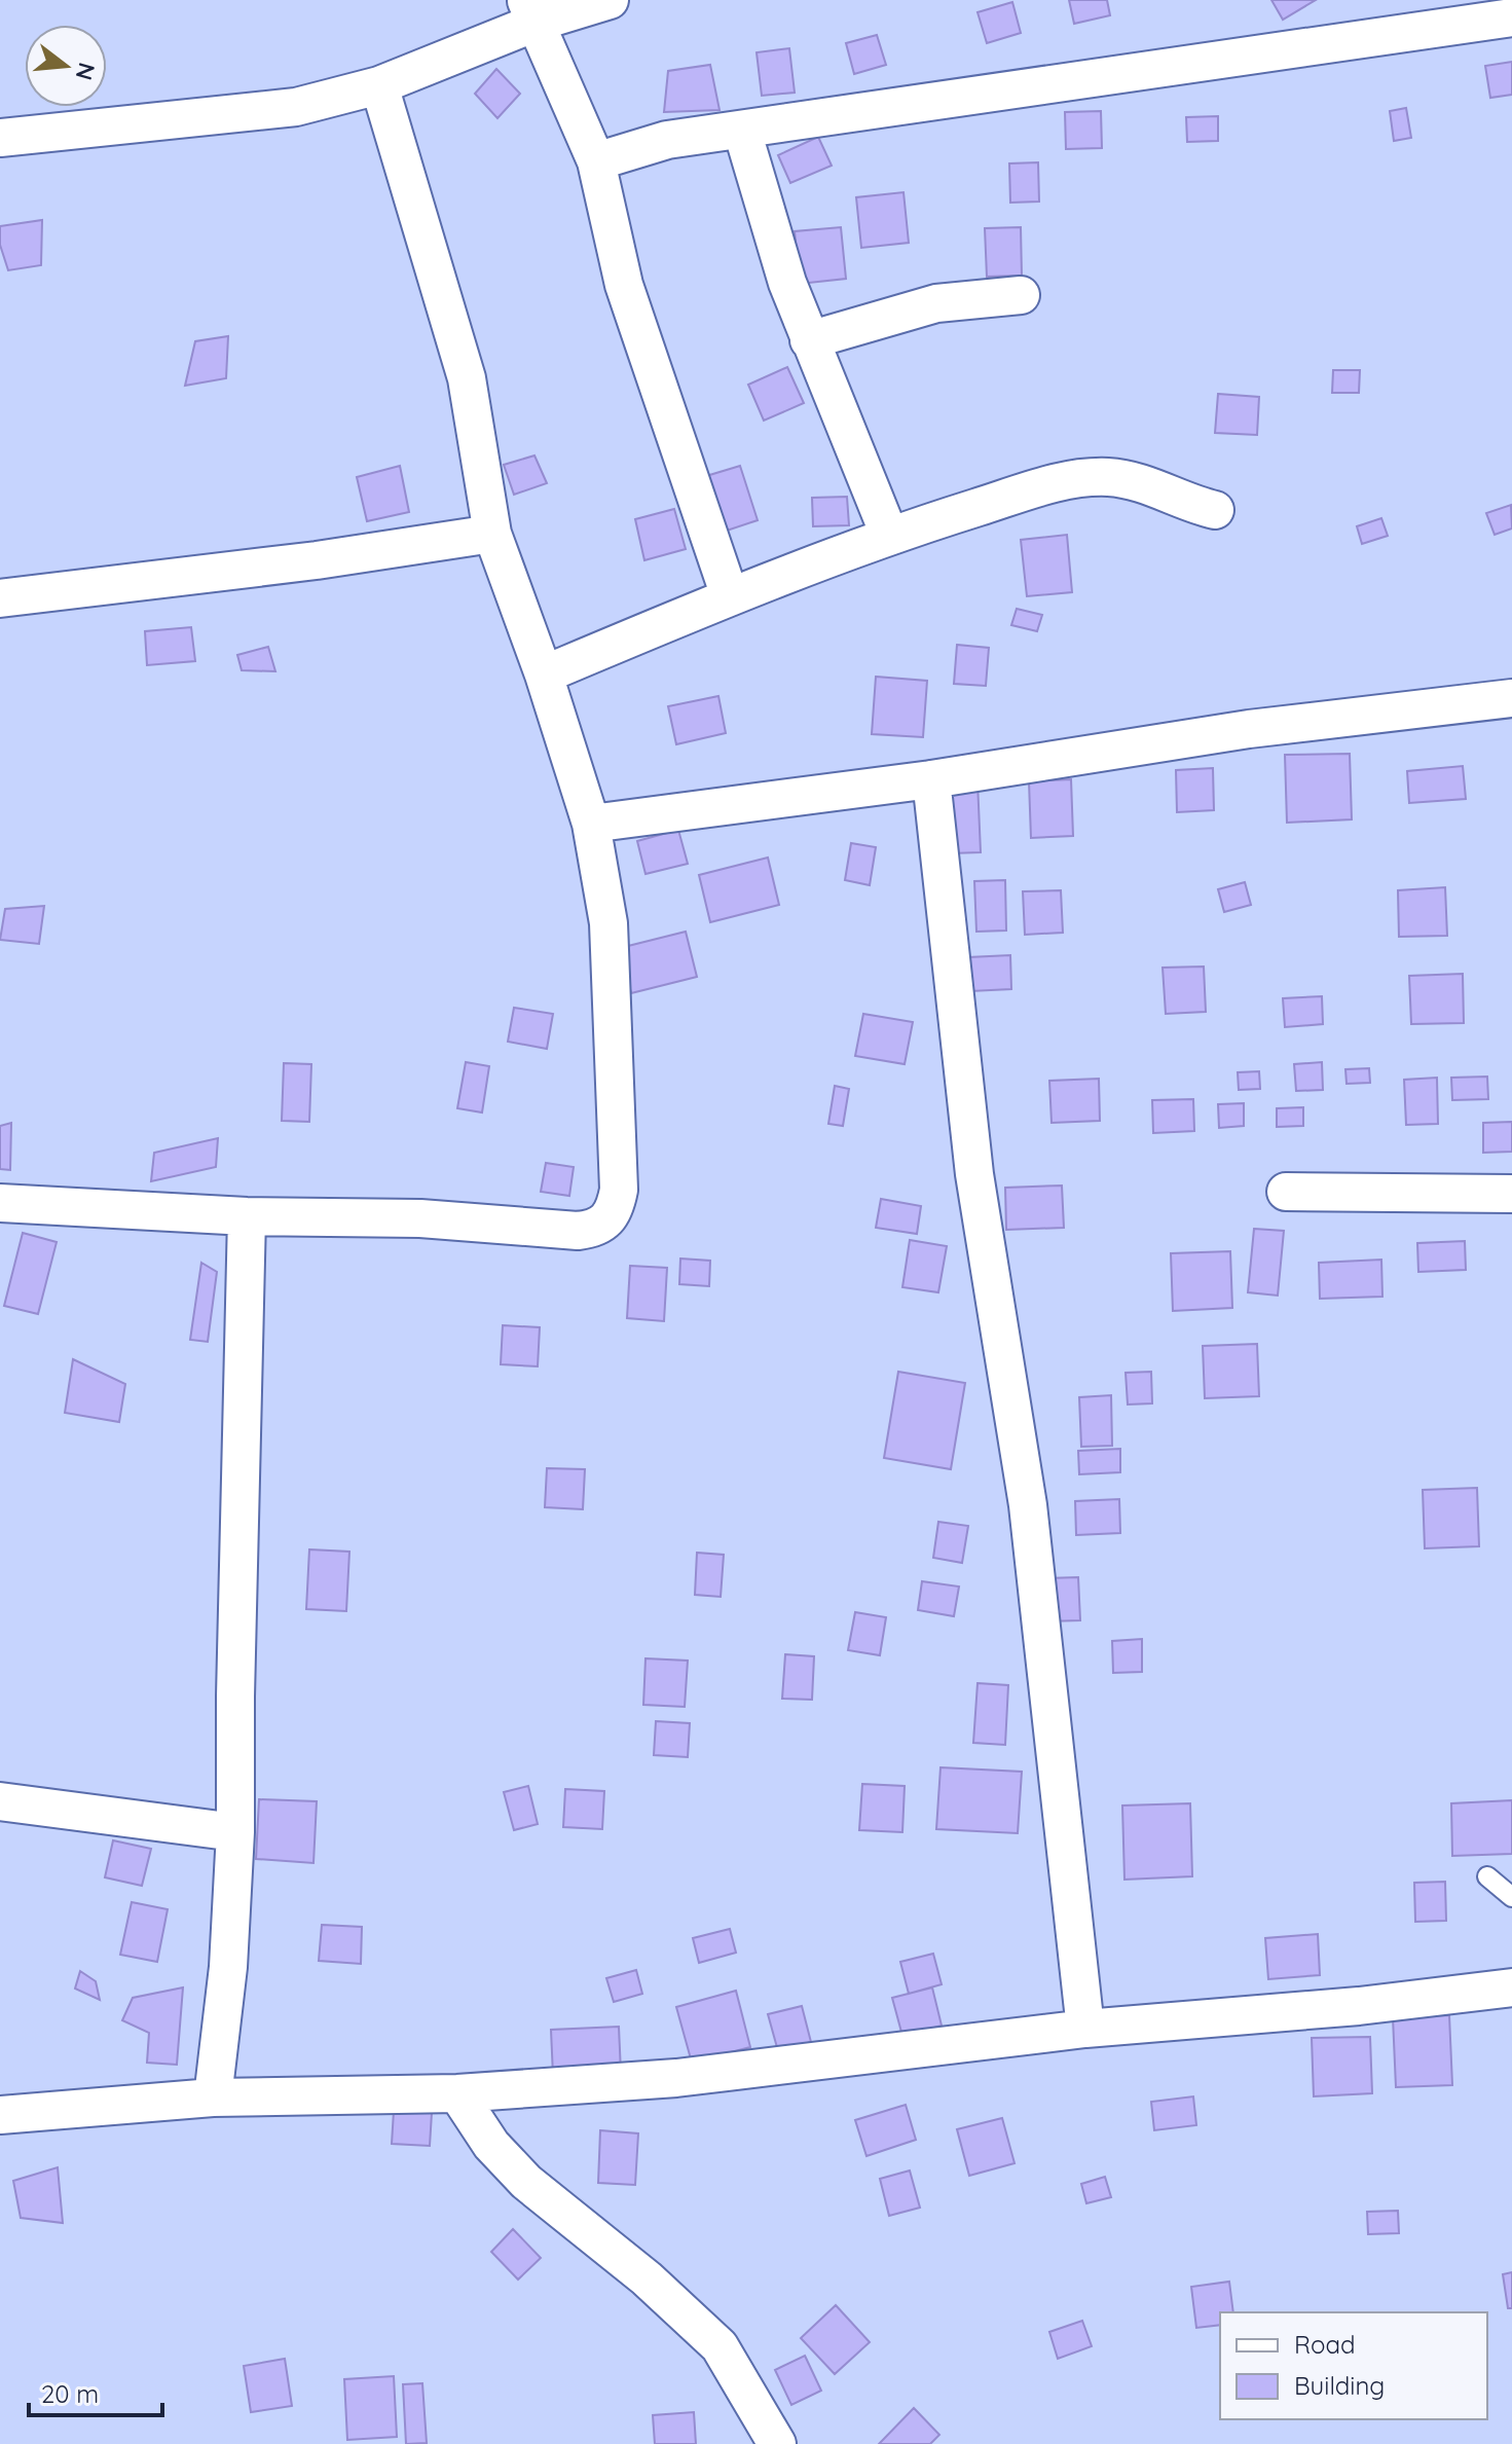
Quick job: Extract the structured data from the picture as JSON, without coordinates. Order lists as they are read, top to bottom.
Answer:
{
  "legend": ["Road", "Building"],
  "scale_bar": "20 m",
  "north": "right"
}
